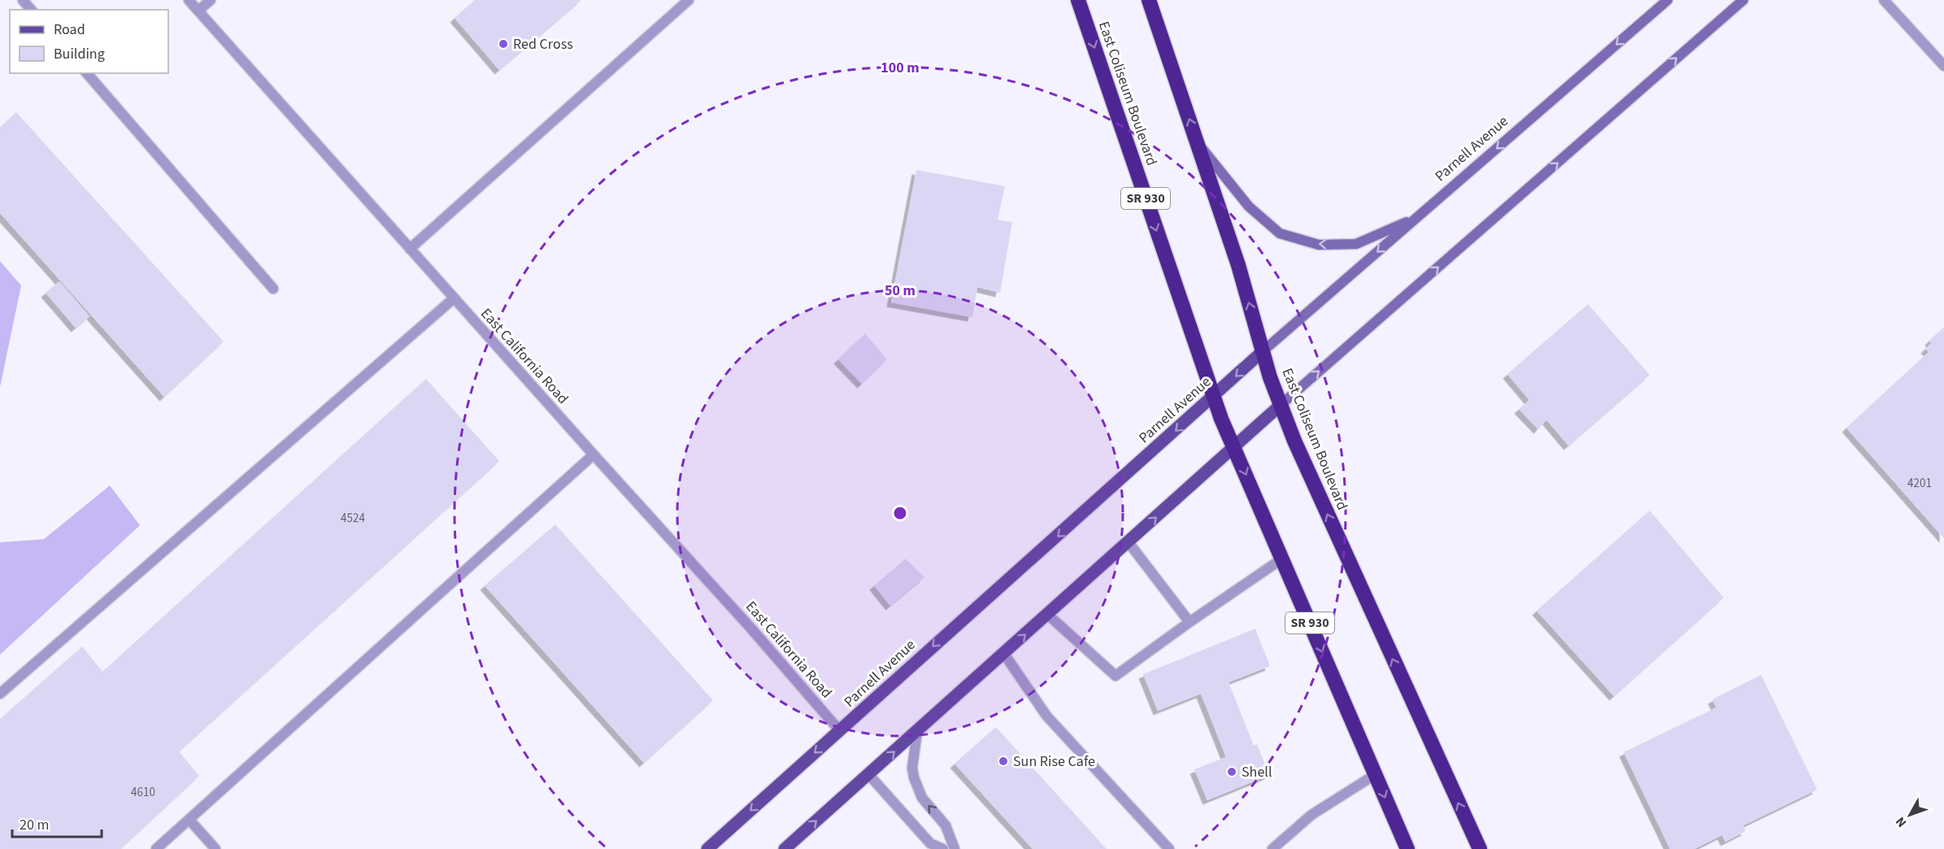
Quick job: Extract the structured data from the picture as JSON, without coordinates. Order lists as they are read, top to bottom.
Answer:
{
  "streets": {
    "highway": ["East Coliseum Boulevard", "SR 930"],
    "main road": ["Parnell Avenue"],
    "street": ["East California Road"]
  },
  "crossings": [
    ["East Coliseum Boulevard", "Parnell Avenue"],
    ["Parnell Avenue", "East California Road"]
  ],
  "places": ["Red Cross", "Sun Rise Cafe", "Shell"],
  "house_numbers": ["4201", "4524", "4610"],
  "legend": ["Road", "Building"],
  "scale_bar": "20 m",
  "north": "bottom left",
  "rings": ["100 m", "50 m"]
}
